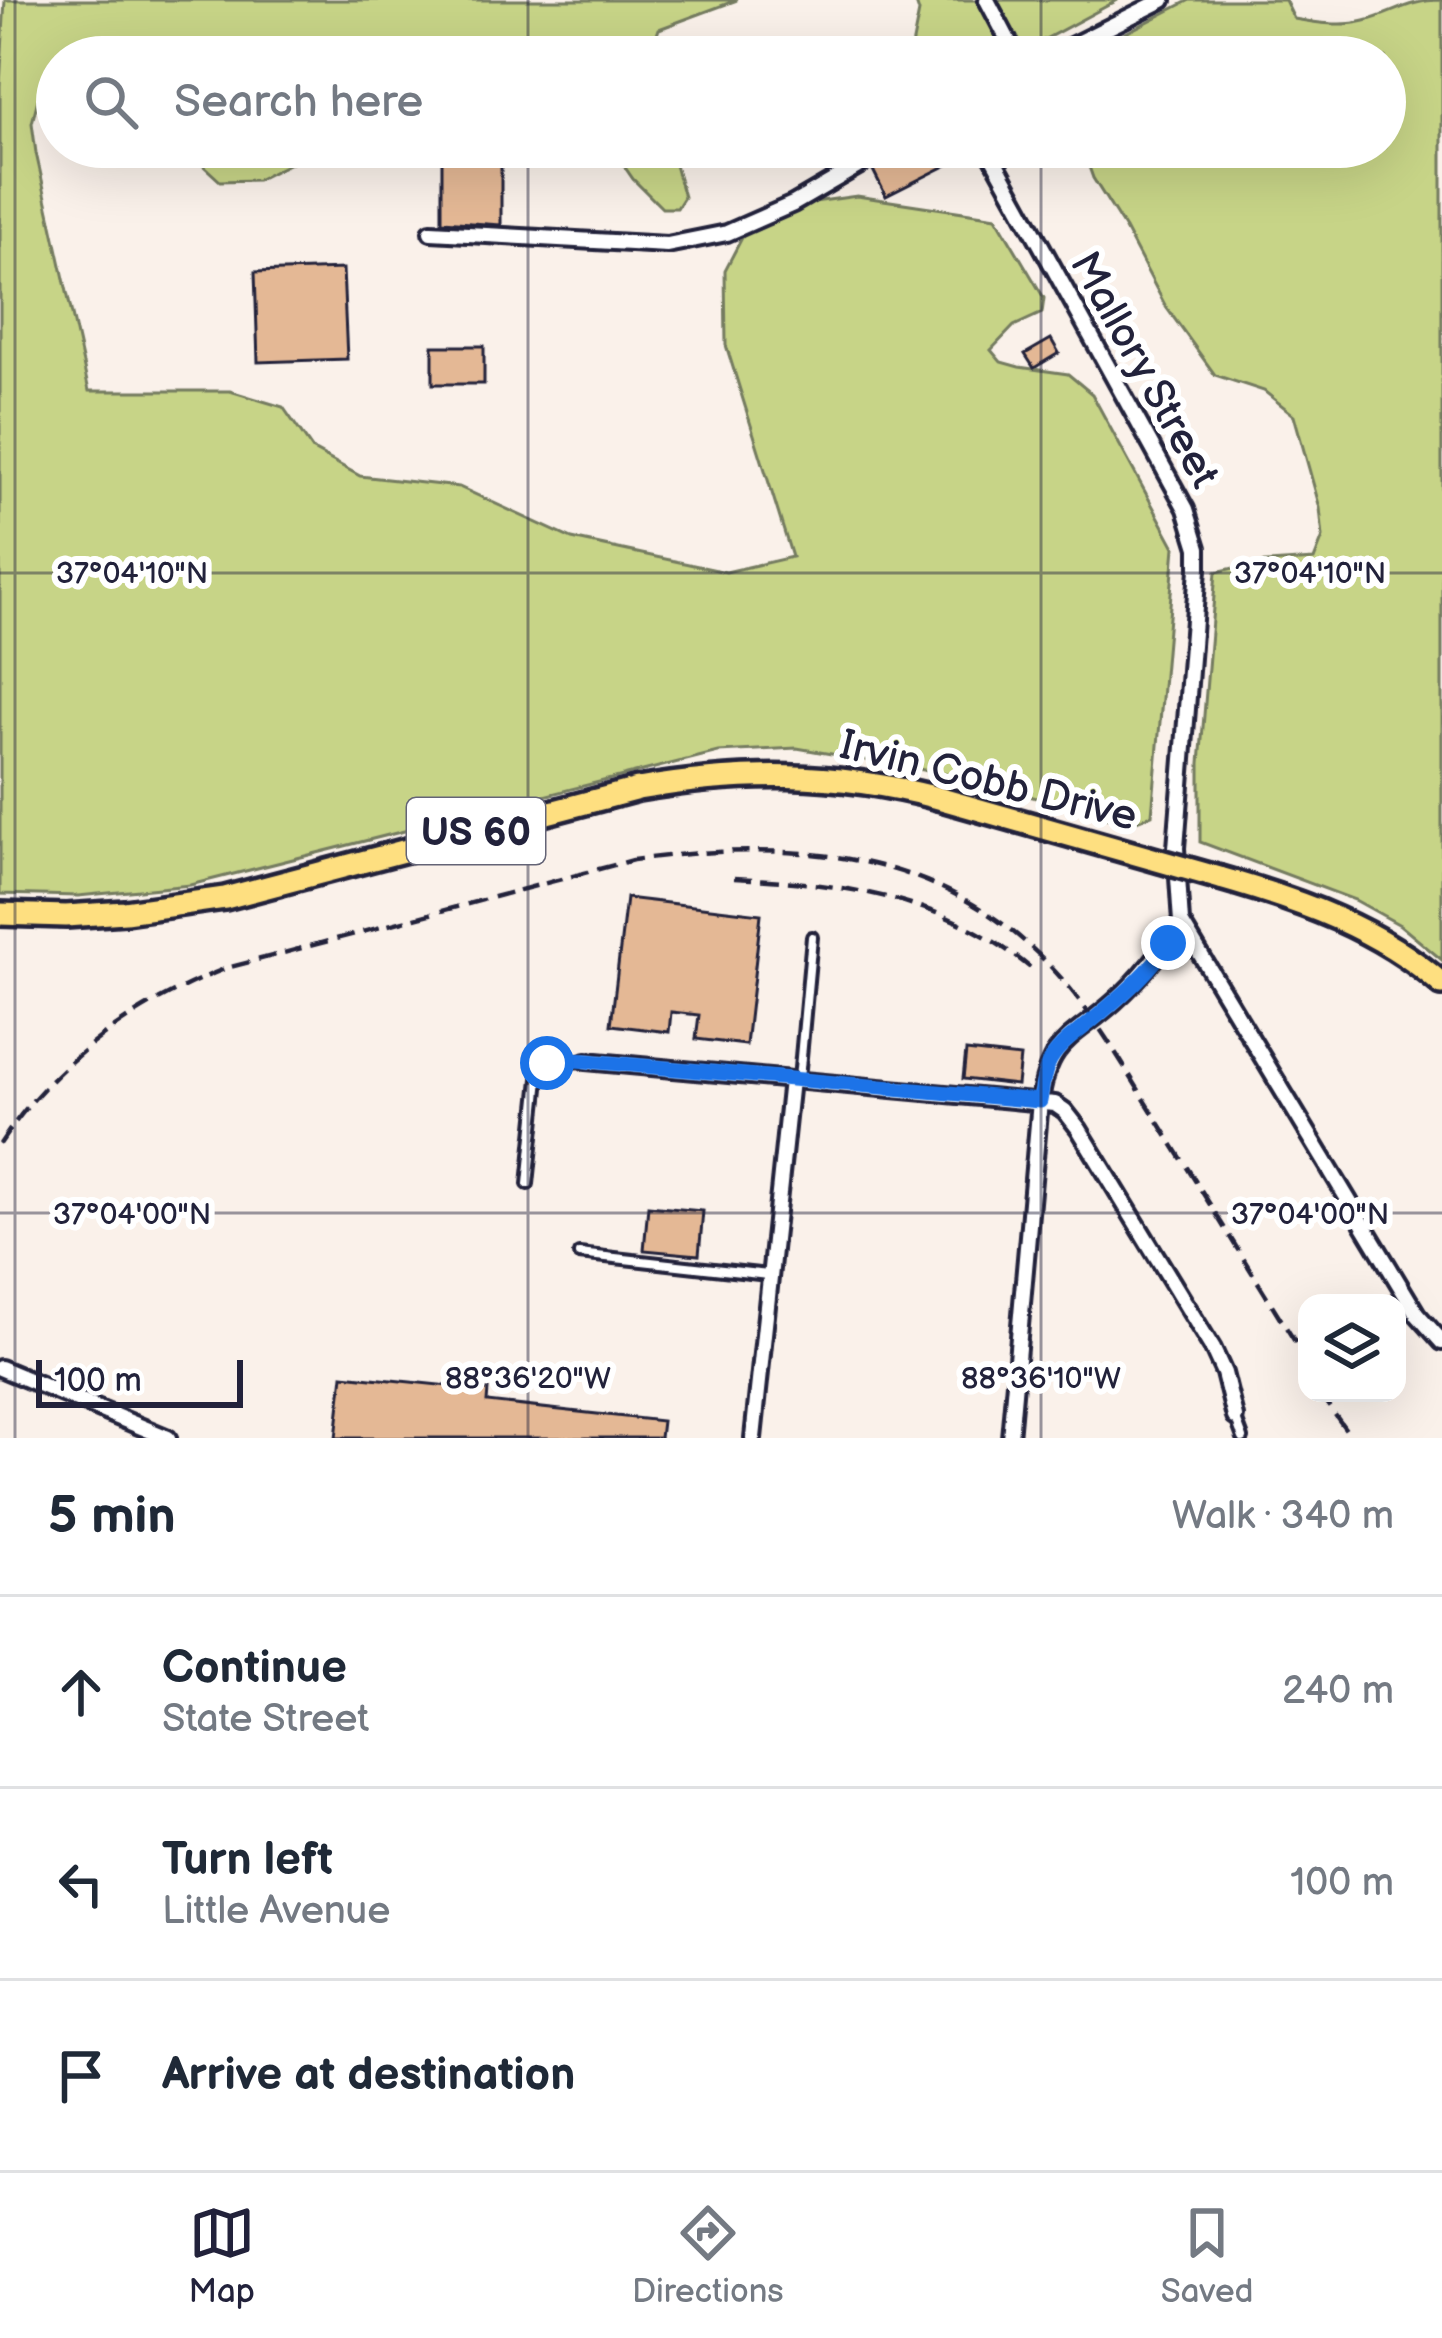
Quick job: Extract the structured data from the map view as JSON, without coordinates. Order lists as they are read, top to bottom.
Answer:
{
  "streets": {
    "main road": ["Irvin Cobb Drive", "US 60"],
    "street": ["Mallory Street"]
  },
  "scale_bar": "100 m",
  "page": {
    "search": "Search here",
    "scale": "100 m",
    "heading": ["5 min", "Walk · 340 m"],
    "list": [
      ["Continue", "State Street", "240 m"],
      ["Turn left", "Little Avenue", "100 m"],
      "Arrive at destination"
    ],
    "nav": ["Map", "Directions", "Saved"]
  },
  "coordinates": [
    "37°04'10\"N",
    "37°04'00\"N",
    "88°36'20\"W",
    "88°36'10\"W"
  ]
}
